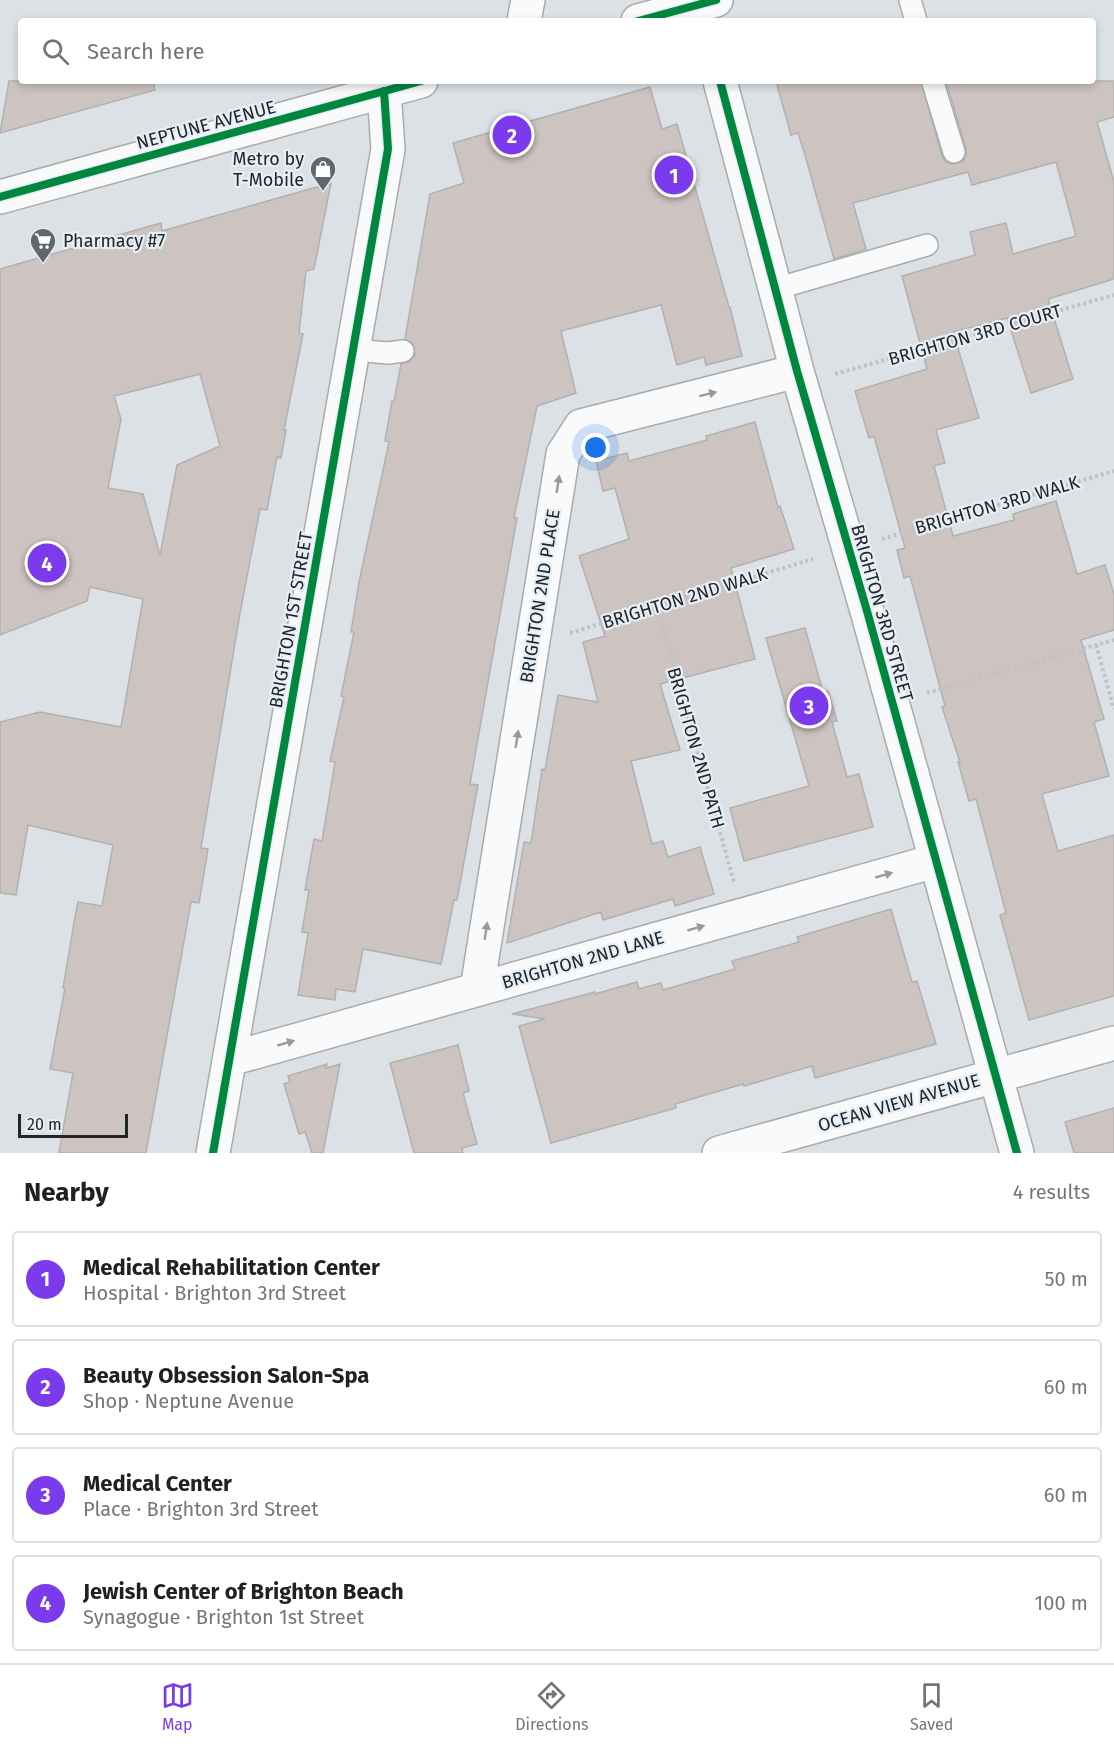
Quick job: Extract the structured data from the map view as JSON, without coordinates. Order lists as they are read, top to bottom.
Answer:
{
  "streets": {
    "street": [
      "NEPTUNE AVENUE",
      "BRIGHTON 2ND PLACE",
      "BRIGHTON 3RD STREET",
      "BRIGHTON 1ST STREET",
      "BRIGHTON 2ND LANE",
      "OCEAN VIEW AVENUE"
    ],
    "path": [
      "BRIGHTON 3RD COURT",
      "BRIGHTON 3RD WALK",
      "BRIGHTON 2ND WALK",
      "BRIGHTON 2ND PATH"
    ]
  },
  "crossings": [
    ["NEPTUNE AVENUE", "BRIGHTON 1ST STREET"],
    ["BRIGHTON 2ND PLACE", "BRIGHTON 3RD STREET"],
    ["BRIGHTON 2ND PLACE", "BRIGHTON 2ND LANE"],
    ["BRIGHTON 2ND WALK", "BRIGHTON 2ND PATH"],
    ["BRIGHTON 3RD STREET", "BRIGHTON 2ND LANE"],
    ["BRIGHTON 3RD STREET", "OCEAN VIEW AVENUE"],
    ["BRIGHTON 1ST STREET", "BRIGHTON 2ND LANE"]
  ],
  "one_way": ["BRIGHTON 2ND PLACE", "BRIGHTON 2ND LANE"],
  "places": {
    "shop": ["Metro by T-Mobile"],
    "supermarket": ["Pharmacy #7"]
  },
  "scale_bar": "20 m",
  "page": {
    "search": "Search here",
    "pins": [
      "2",
      "1",
      "4",
      "3"
    ],
    "scale": "20 m",
    "heading": ["Nearby", "4 results"],
    "list": [
      {
        "mark": "1",
        "name": "Medical Rehabilitation Center",
        "note": "Hospital · Brighton 3rd Street",
        "value": "50 m"
      },
      {
        "mark": "2",
        "name": "Beauty Obsession Salon-Spa",
        "note": "Shop · Neptune Avenue",
        "value": "60 m"
      },
      {
        "mark": "3",
        "name": "Medical Center",
        "note": "Place · Brighton 3rd Street",
        "value": "60 m"
      },
      {
        "mark": "4",
        "name": "Jewish Center of Brighton Beach",
        "note": "Synagogue · Brighton 1st Street",
        "value": "100 m"
      }
    ],
    "nav": ["Map", "Directions", "Saved"]
  }
}
